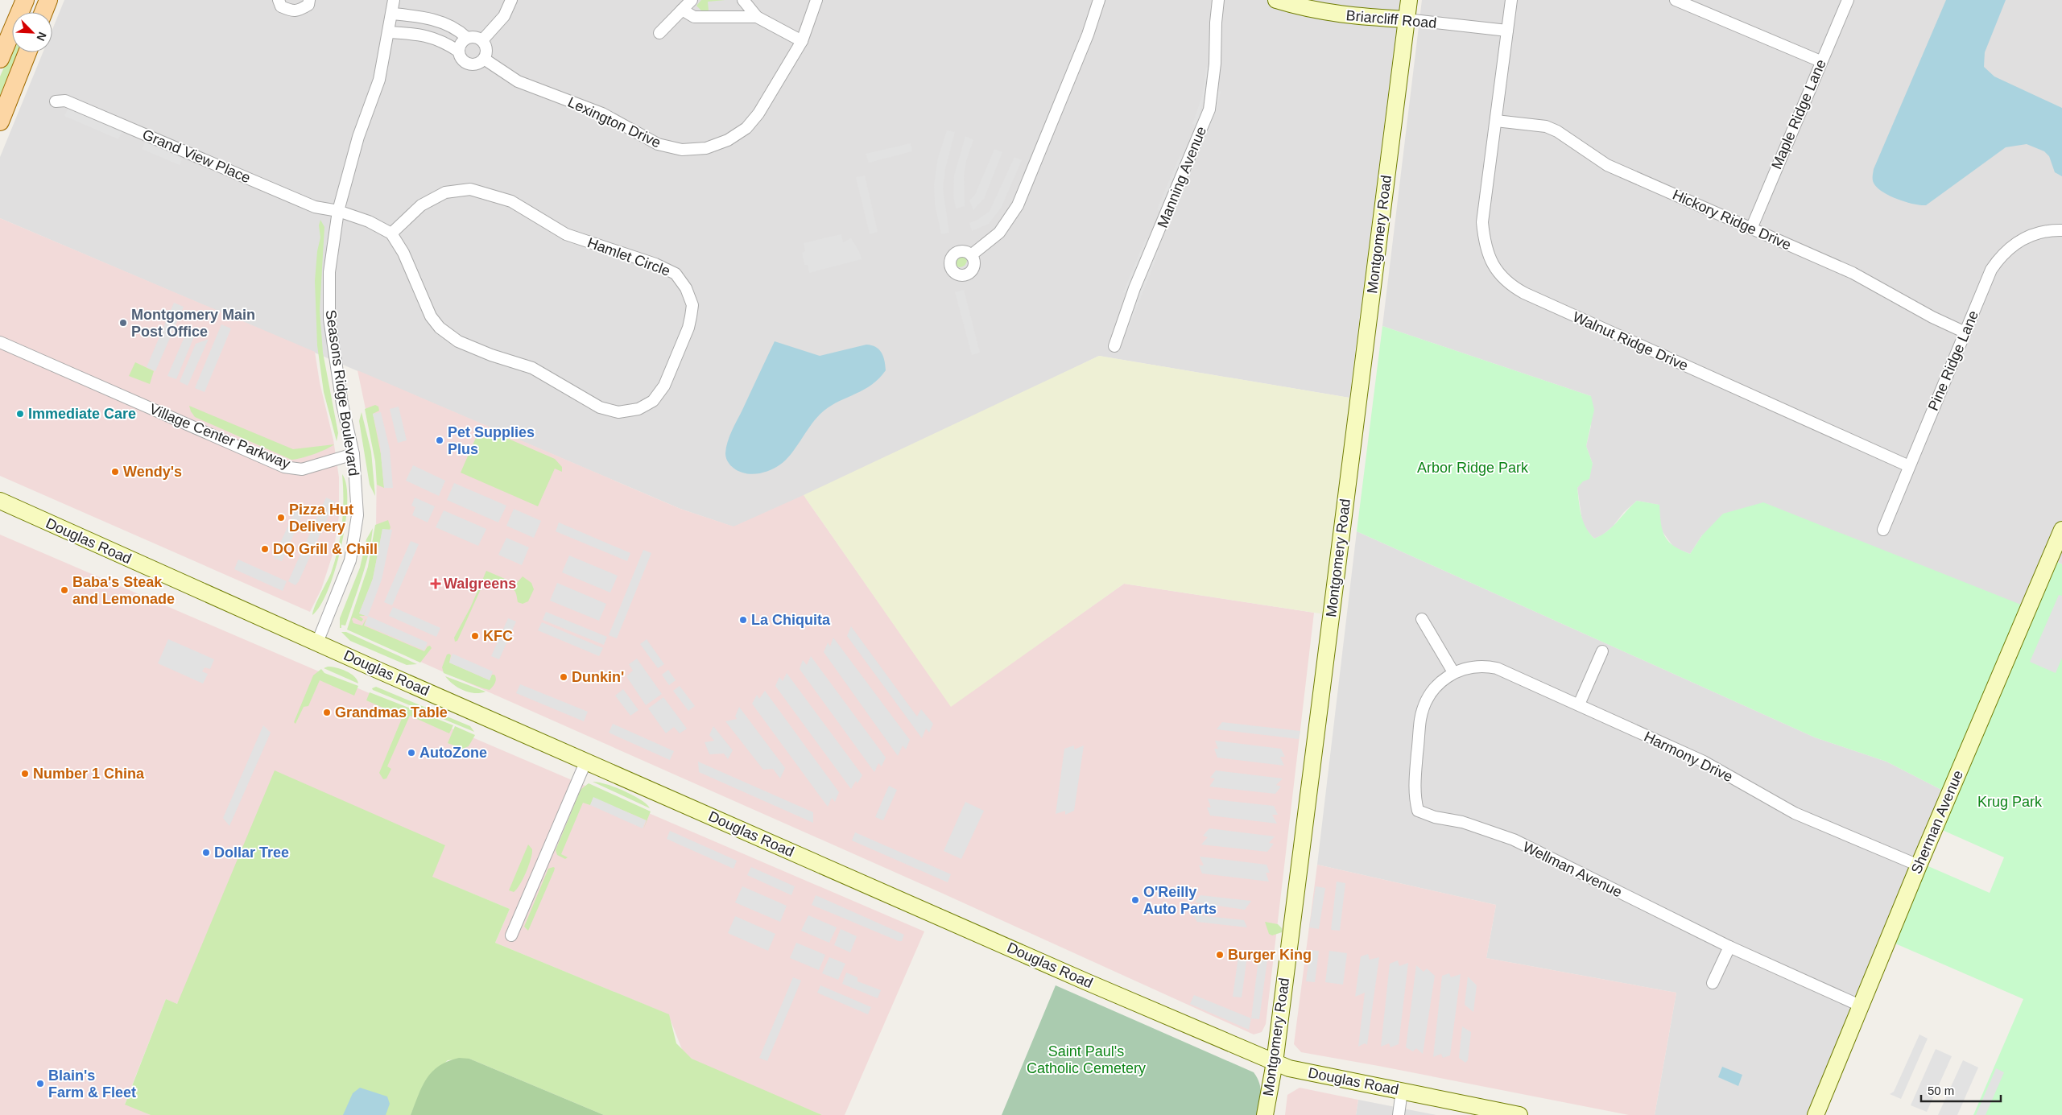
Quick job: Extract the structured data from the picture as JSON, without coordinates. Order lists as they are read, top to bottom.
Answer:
{
  "streets": {
    "street": [
      "Briarcliff Road",
      "Maple Ridge Lane",
      "Lexington Drive",
      "Grand View Place",
      "Manning Avenue",
      "Hickory Ridge Drive",
      "Montgomery Road",
      "Hamlet Circle",
      "Walnut Ridge Drive",
      "Pine Ridge Lane",
      "Seasons Ridge Boulevard",
      "Village Center Parkway",
      "Douglas Road",
      "Harmony Drive",
      "Sherman Avenue",
      "Wellman Avenue"
    ]
  },
  "crossings": [
    ["Briarcliff Road", "Montgomery Road"],
    ["Briarcliff Road", "Walnut Ridge Drive"],
    ["Maple Ridge Lane", "Hickory Ridge Drive"],
    ["Grand View Place", "Hamlet Circle"],
    ["Grand View Place", "Seasons Ridge Boulevard"],
    ["Hickory Ridge Drive", "Walnut Ridge Drive"],
    ["Hickory Ridge Drive", "Pine Ridge Lane"],
    ["Montgomery Road", "Douglas Road"],
    ["Hamlet Circle", "Seasons Ridge Boulevard"],
    ["Walnut Ridge Drive", "Pine Ridge Lane"],
    ["Seasons Ridge Boulevard", "Village Center Parkway"],
    ["Seasons Ridge Boulevard", "Douglas Road"],
    ["Harmony Drive", "Sherman Avenue"],
    ["Harmony Drive", "Wellman Avenue"],
    ["Sherman Avenue", "Wellman Avenue"]
  ],
  "parks": ["Arbor Ridge Park", "Krug Park", "Saint Paul's Catholic Cemetery"],
  "places": {
    "other": [
      "Montgomery Main Post Office",
      "Immediate Care",
      "Pet Supplies Plus",
      "Wendy's",
      "Pizza Hut Delivery",
      "DQ Grill & Chill",
      "Baba's Steak and Lemonade",
      "La Chiquita",
      "KFC",
      "Dunkin'",
      "Grandmas Table",
      "AutoZone",
      "Number 1 China",
      "Dollar Tree",
      "O'Reilly Auto Parts",
      "Burger King",
      "Blain's Farm & Fleet"
    ],
    "health": ["Walgreens"]
  },
  "scale_bar": "50 m",
  "north": "bottom right"
}
